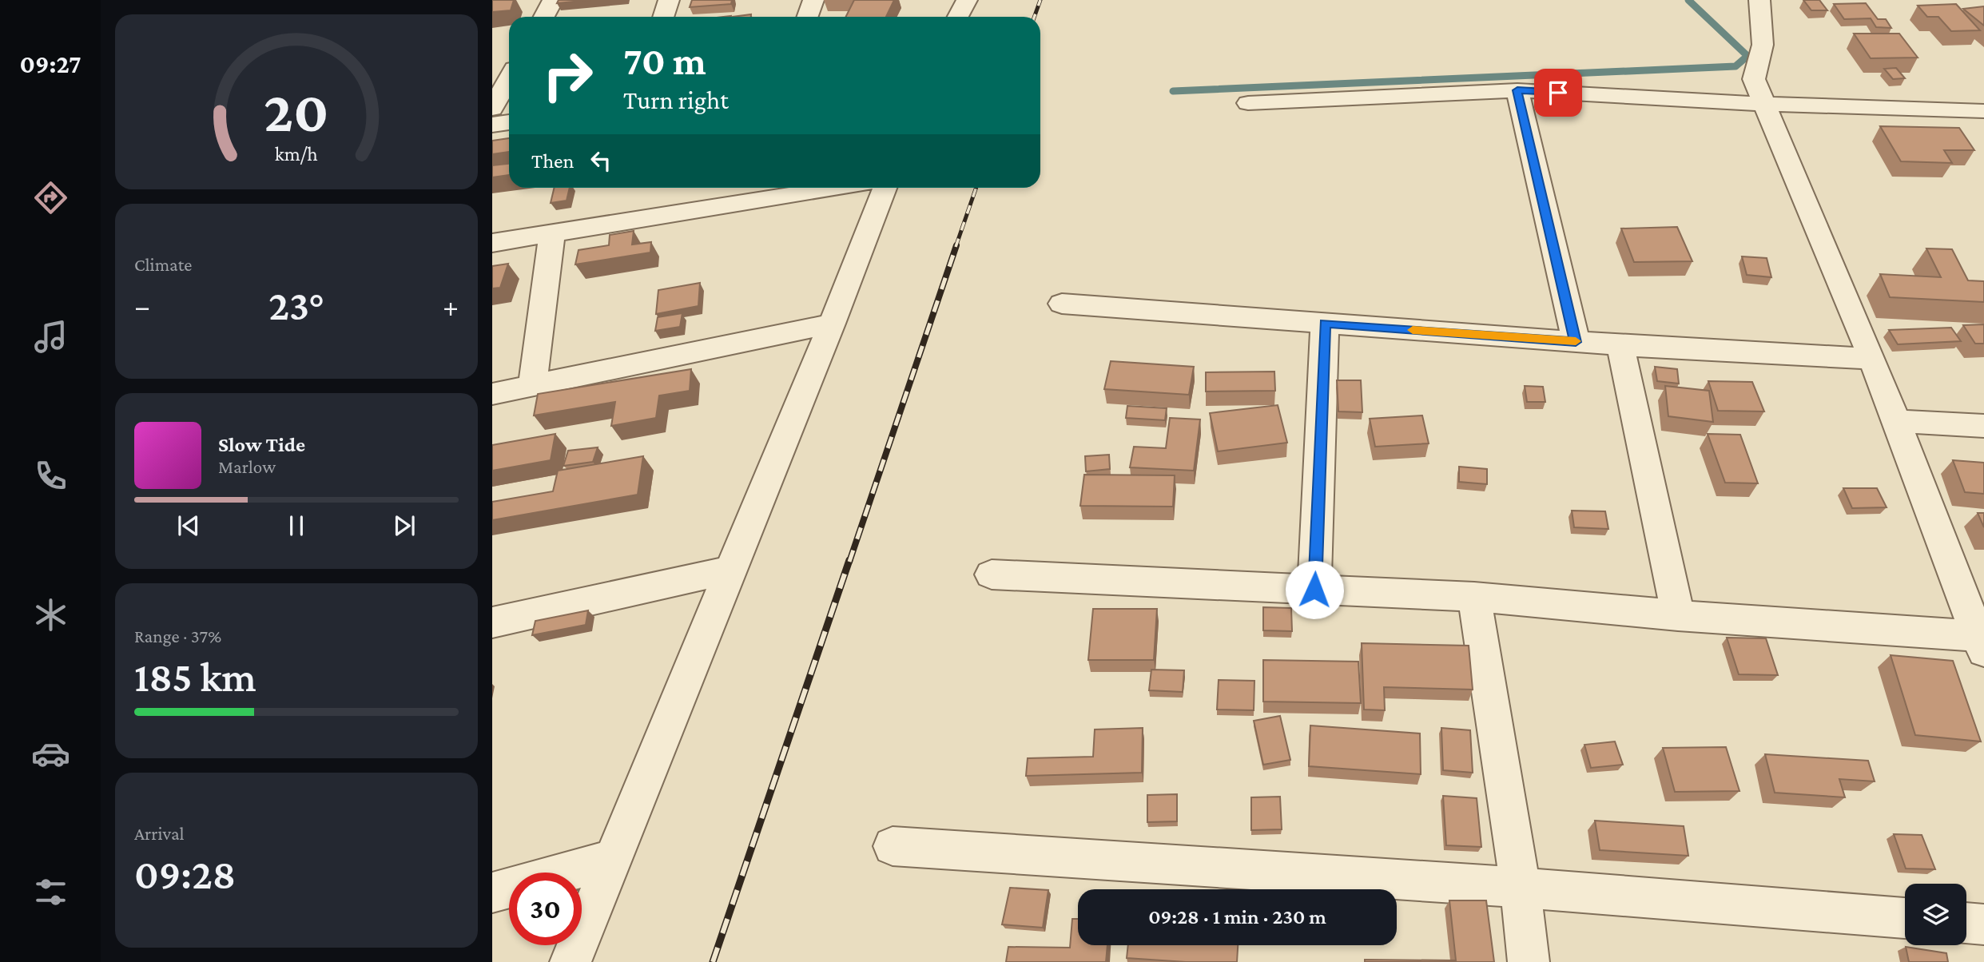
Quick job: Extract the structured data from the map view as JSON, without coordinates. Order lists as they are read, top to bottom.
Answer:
{
  "page": {
    "tabs": "09:27",
    "turn": ["70 m", "Turn right"],
    "then": "Then",
    "tile": [
      "Climate",
      ["Range · 37%", "185 km"],
      ["Arrival", "09:28"]
    ],
    "heat": ["−", "23°", "+"],
    "song": ["Slow Tide", "Marlow"],
    "limit": "30",
    "trip": "09:28 · 1 min · 230 m",
    "gauge": ["20", "km/h"]
  }
}
